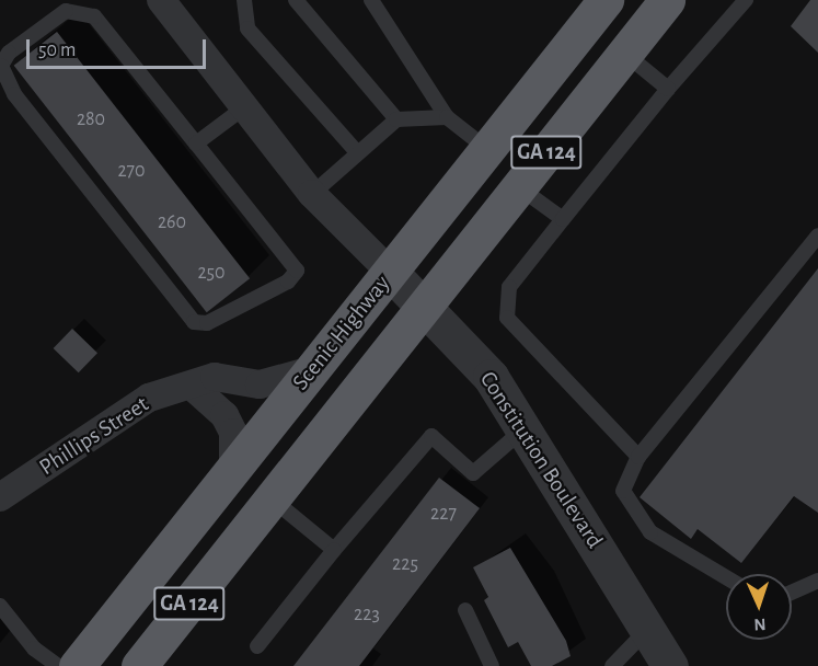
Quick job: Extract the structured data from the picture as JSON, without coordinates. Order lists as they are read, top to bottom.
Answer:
{
  "streets": {
    "highway": ["GA 124", "Scenic Highway"],
    "street": ["Phillips Street", "Constitution Boulevard"]
  },
  "crossings": [
    ["Scenic Highway", "Phillips Street"],
    ["Scenic Highway", "Constitution Boulevard"]
  ],
  "house_numbers": [
    "280",
    "270",
    "260",
    "250",
    "227",
    "225",
    "223"
  ],
  "scale_bar": "50 m",
  "north": "bottom"
}
